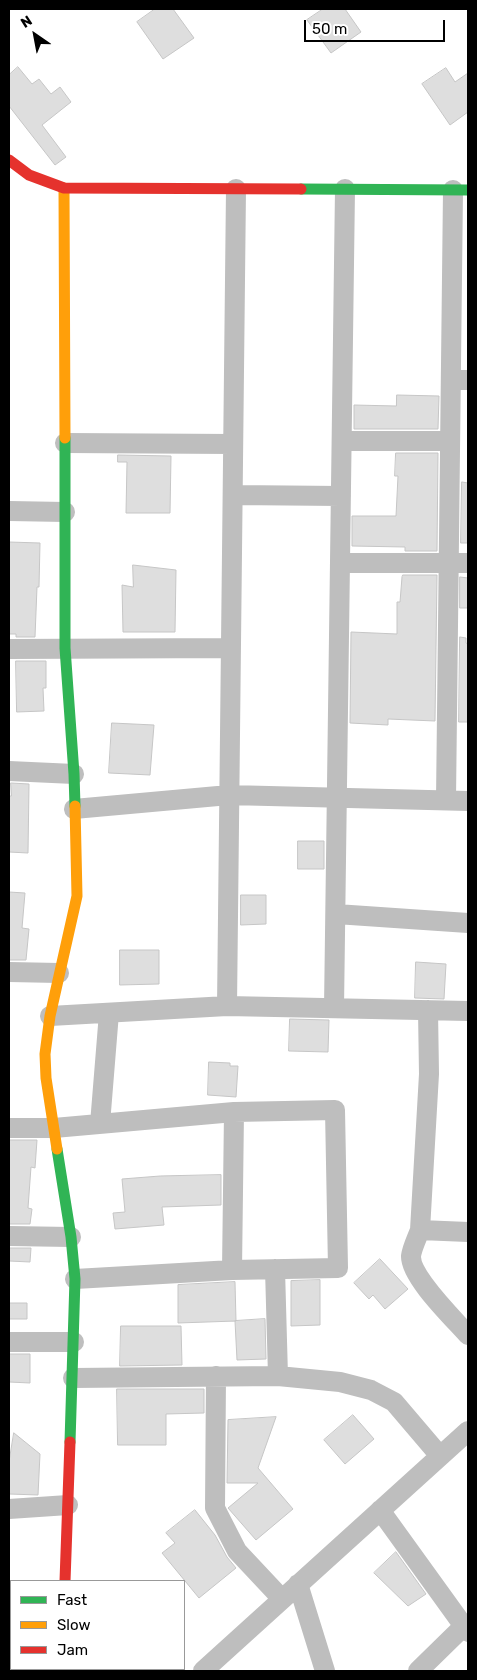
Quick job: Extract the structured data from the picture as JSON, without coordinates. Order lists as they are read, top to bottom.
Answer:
{
  "legend": ["Fast", "Slow", "Jam"],
  "scale_bar": "50 m",
  "north": "top left"
}
